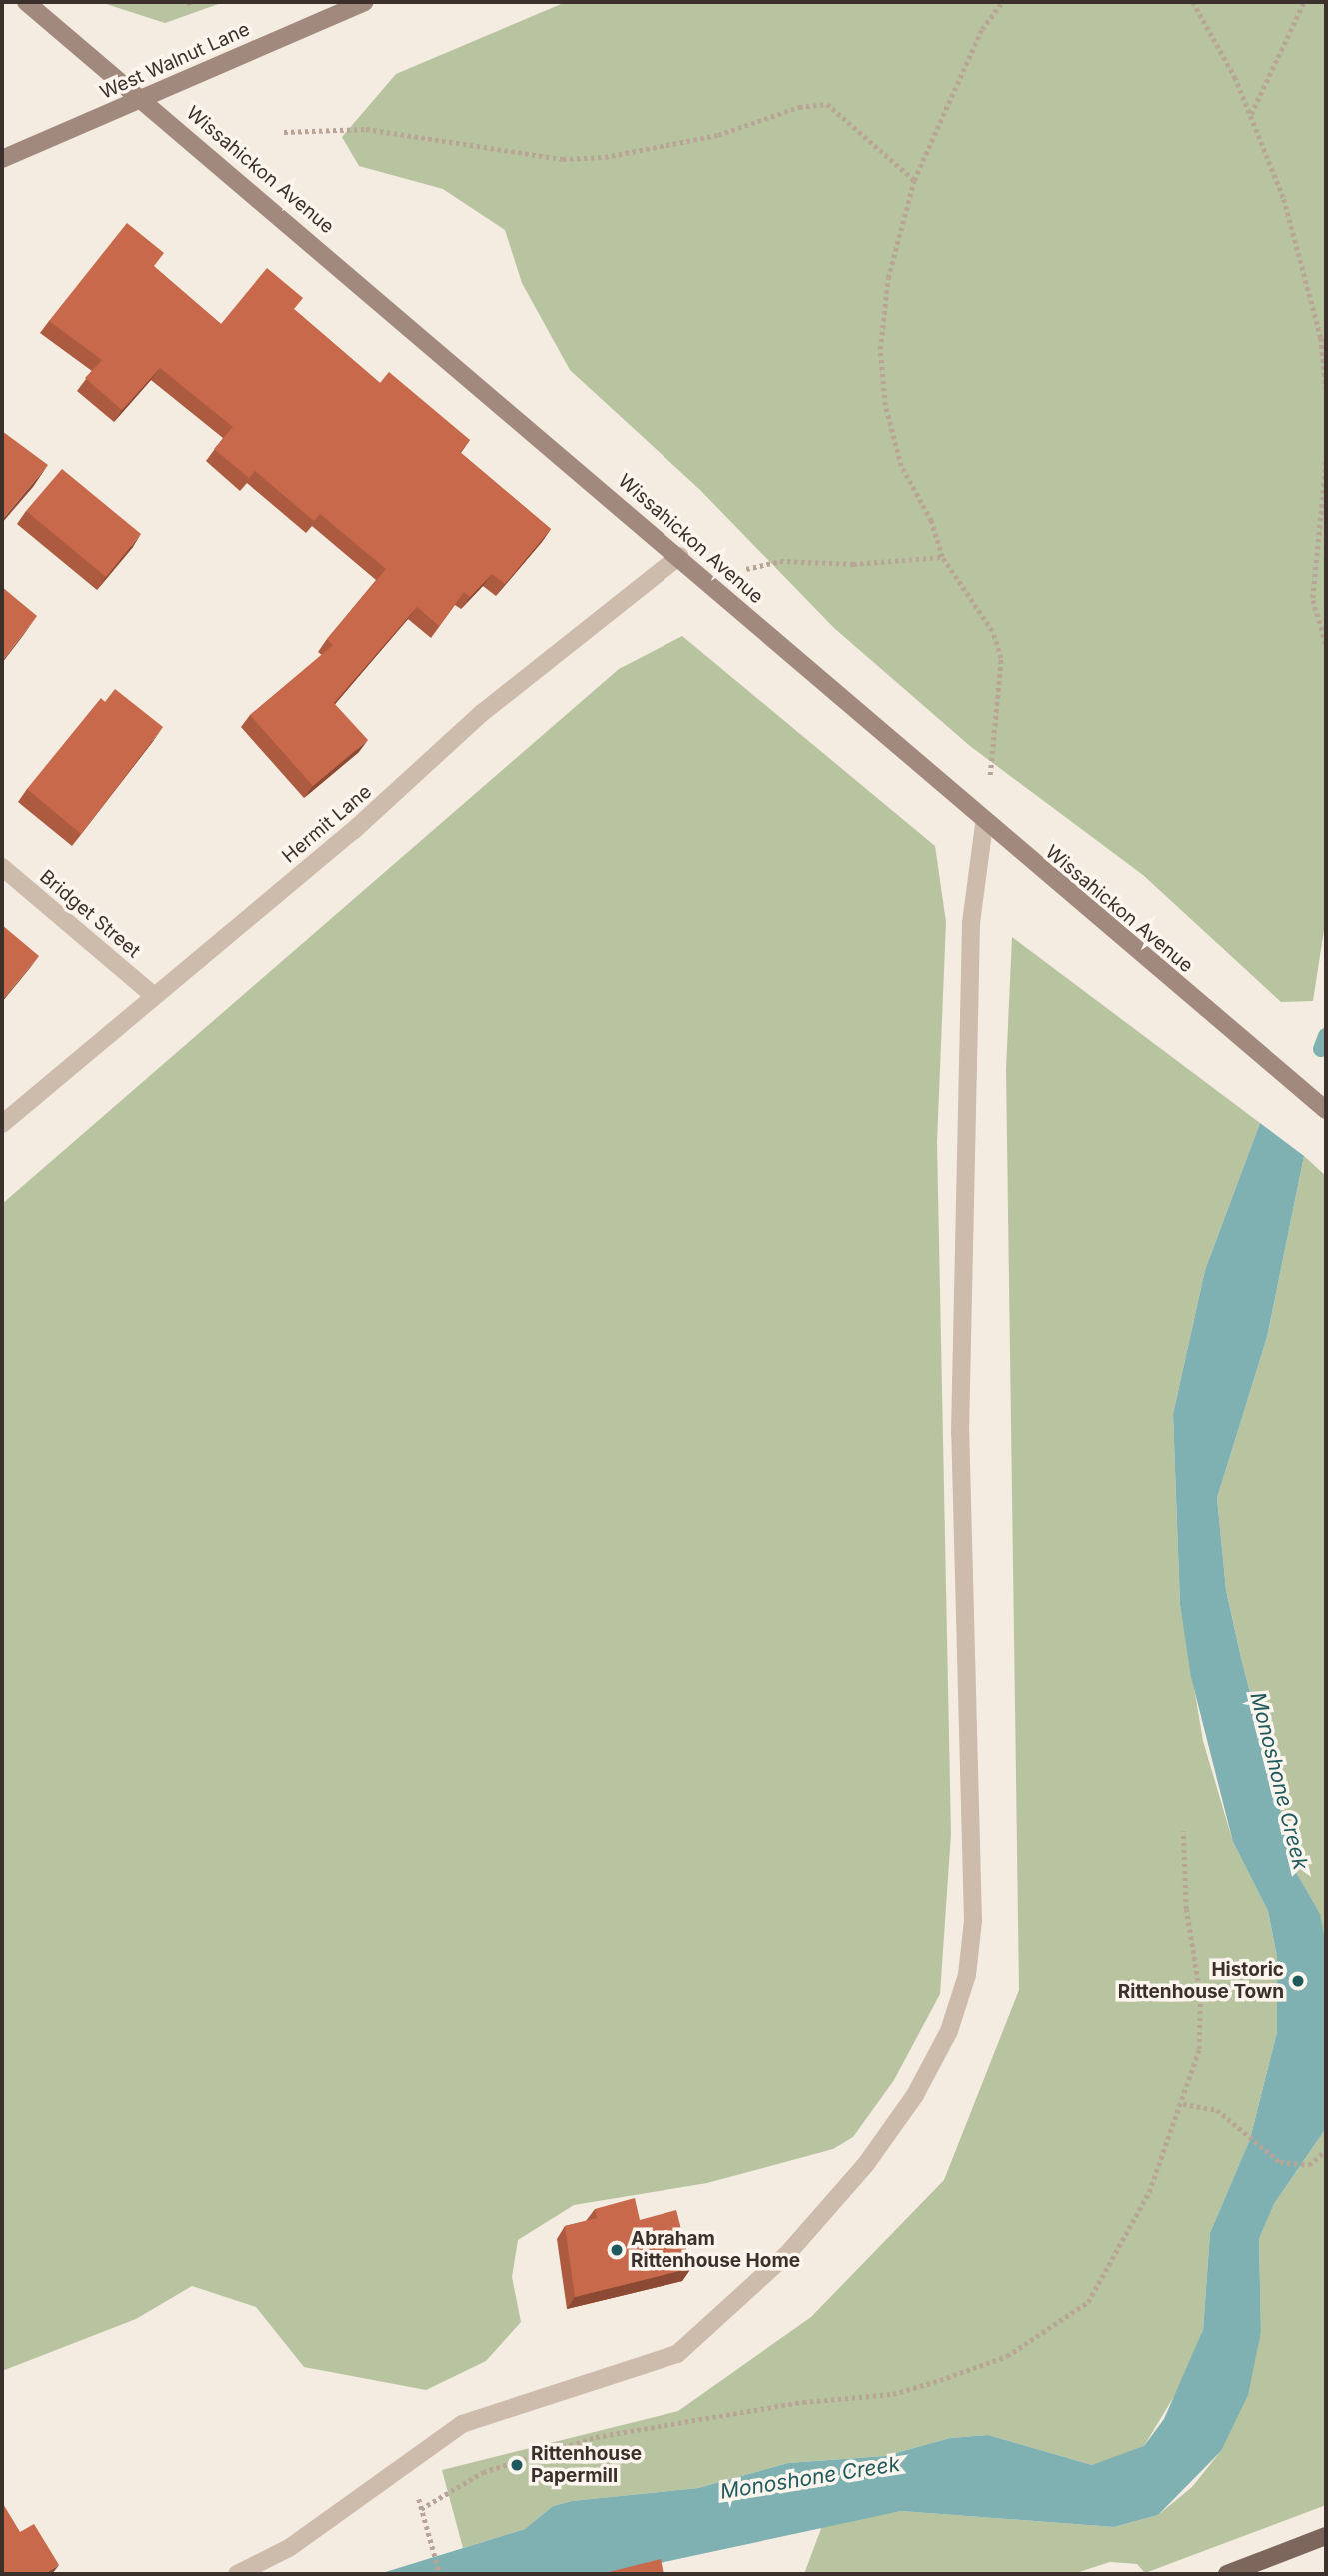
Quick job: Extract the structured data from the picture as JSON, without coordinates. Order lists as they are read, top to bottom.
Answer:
{
  "streets": {
    "street": [
      "West Walnut Lane",
      "Wissahickon Avenue",
      "Hermit Lane",
      "Bridget Street"
    ]
  },
  "crossings": [
    ["West Walnut Lane", "Wissahickon Avenue"],
    ["Wissahickon Avenue", "Hermit Lane"],
    ["Hermit Lane", "Bridget Street"]
  ],
  "water": ["Monoshone Creek"],
  "places": ["Historic Rittenhouse Town", "Abraham Rittenhouse Home", "Rittenhouse Papermill"]
}
